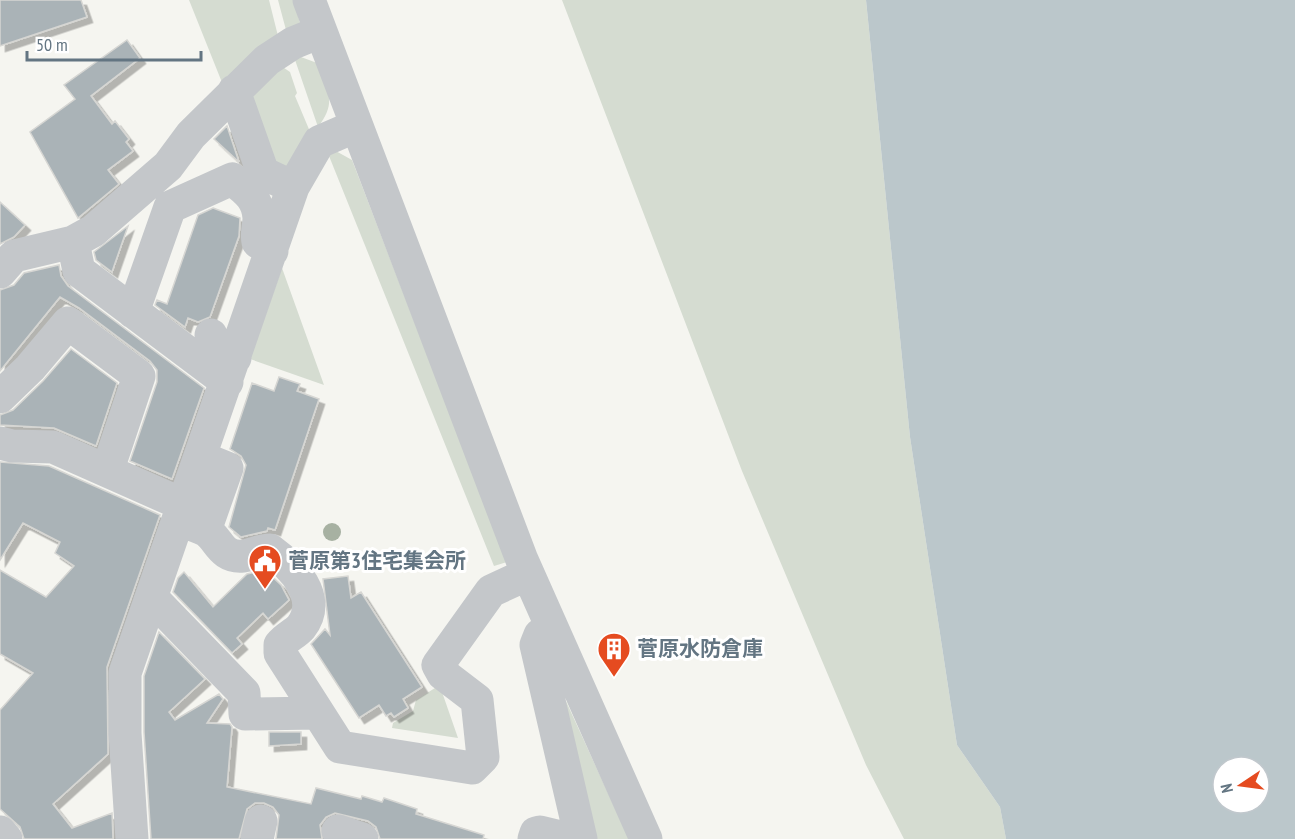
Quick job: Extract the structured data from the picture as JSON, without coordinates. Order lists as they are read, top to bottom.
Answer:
{
  "places": {
    "public building": ["菅原第3住宅集会所"],
    "building": ["菅原水防倉庫"]
  },
  "scale_bar": "50 m",
  "north": "left"
}
